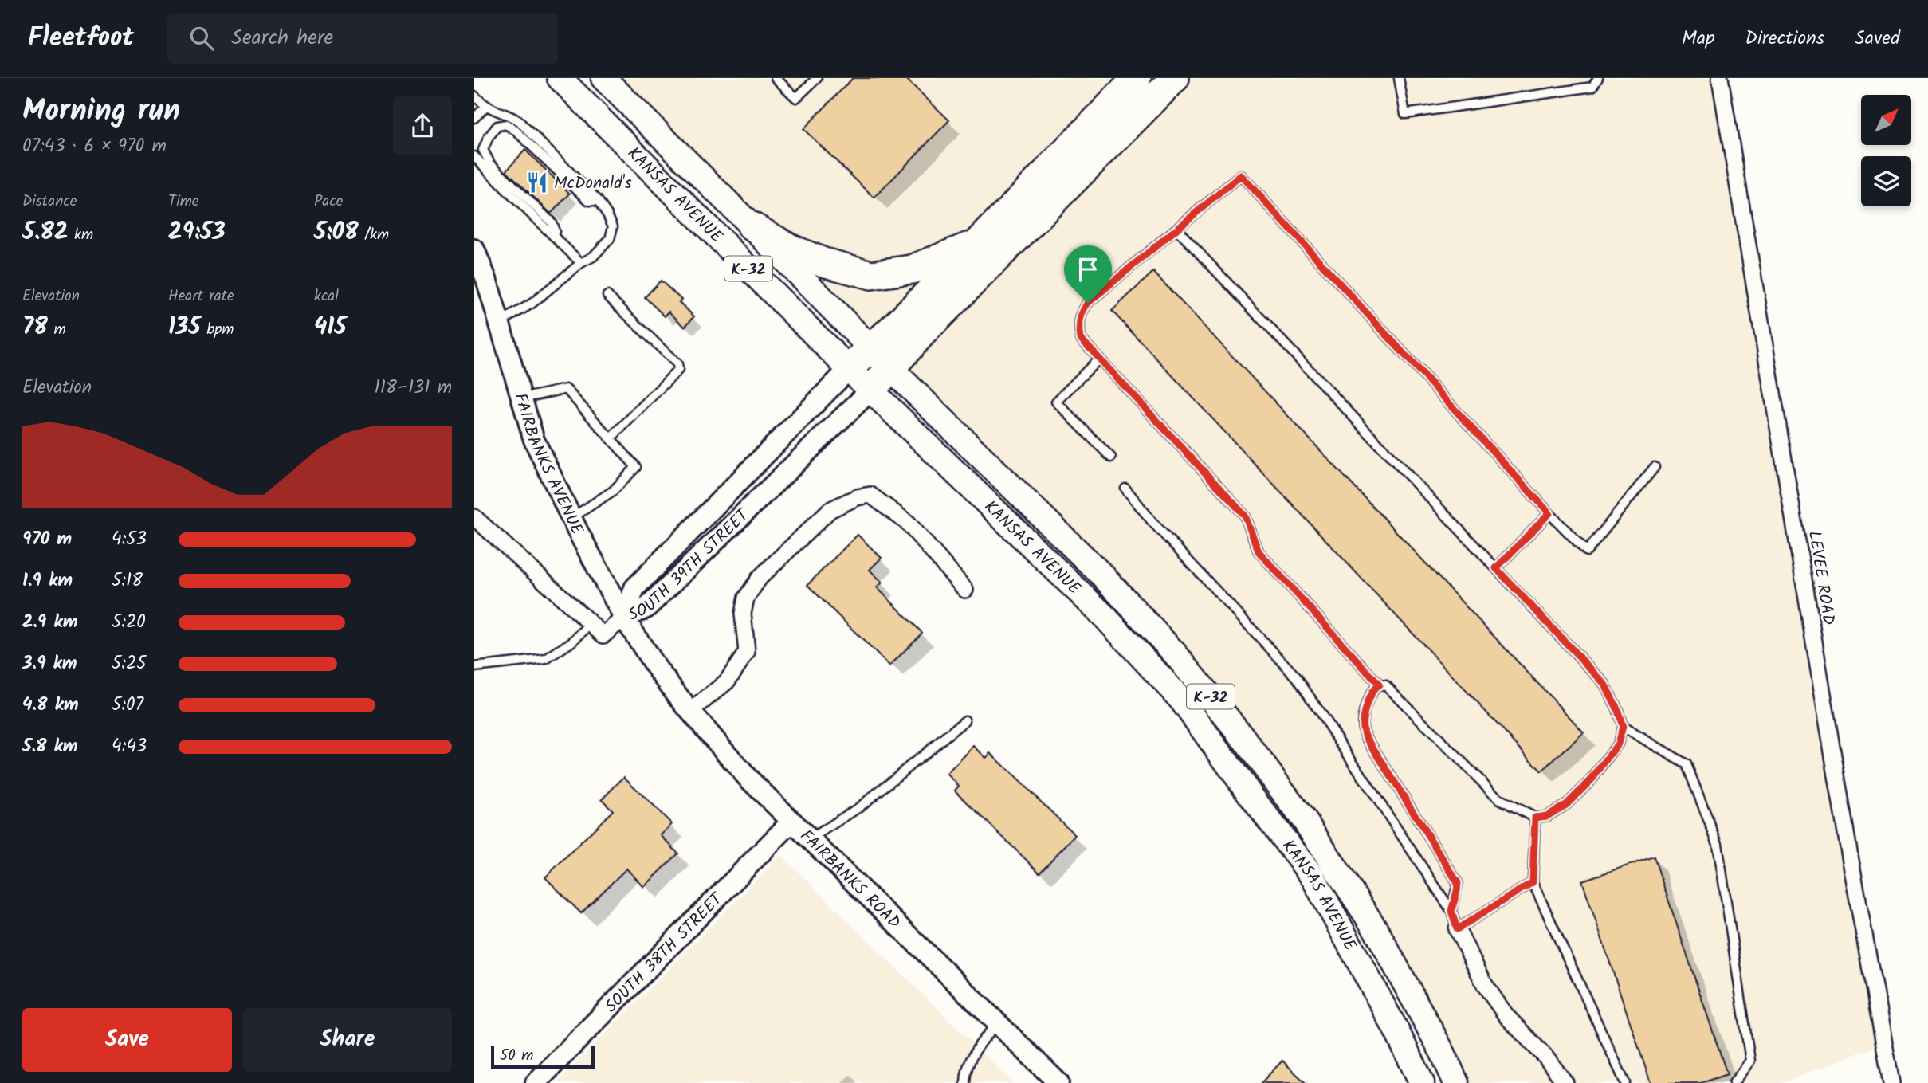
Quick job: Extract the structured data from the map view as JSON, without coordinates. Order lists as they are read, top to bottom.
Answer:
{
  "streets": {
    "main road": ["KANSAS AVENUE", "K-32"],
    "street": [
      "FAIRBANKS AVENUE",
      "SOUTH 39TH STREET",
      "LEVEE ROAD",
      "FAIRBANKS ROAD",
      "SOUTH 38TH STREET"
    ]
  },
  "crossings": [
    ["KANSAS AVENUE", "SOUTH 39TH STREET"],
    ["FAIRBANKS AVENUE", "SOUTH 39TH STREET"],
    ["FAIRBANKS AVENUE", "FAIRBANKS ROAD"],
    ["FAIRBANKS ROAD", "SOUTH 38TH STREET"]
  ],
  "places": {
    "restaurant": ["McDonald's"]
  },
  "scale_bar": "50 m",
  "north": "top right",
  "page": {
    "header": "Fleetfoot",
    "search": "Search here",
    "nav": ["Map", "Directions", "Saved"],
    "heading": ["Morning run", "07:43 · 6 × 970 m"],
    "stats": [
      ["Distance", "5.82 km"],
      ["Time", "29:53"],
      ["Pace", "5:08 /km"],
      ["Elevation", "78 m"],
      ["Heart rate", "135 bpm"],
      ["kcal", "415"]
    ],
    "chart": ["Elevation", "118–131 m"],
    "list": [
      {
        "name": "970 m",
        "note": "4:53"
      },
      {
        "name": "1.9 km",
        "note": "5:18"
      },
      {
        "name": "2.9 km",
        "note": "5:20"
      },
      {
        "name": "3.9 km",
        "note": "5:25"
      },
      {
        "name": "4.8 km",
        "note": "5:07"
      },
      {
        "name": "5.8 km",
        "note": "4:43"
      }
    ],
    "buttons": ["Save", "Share"],
    "scale": "50 m"
  }
}
